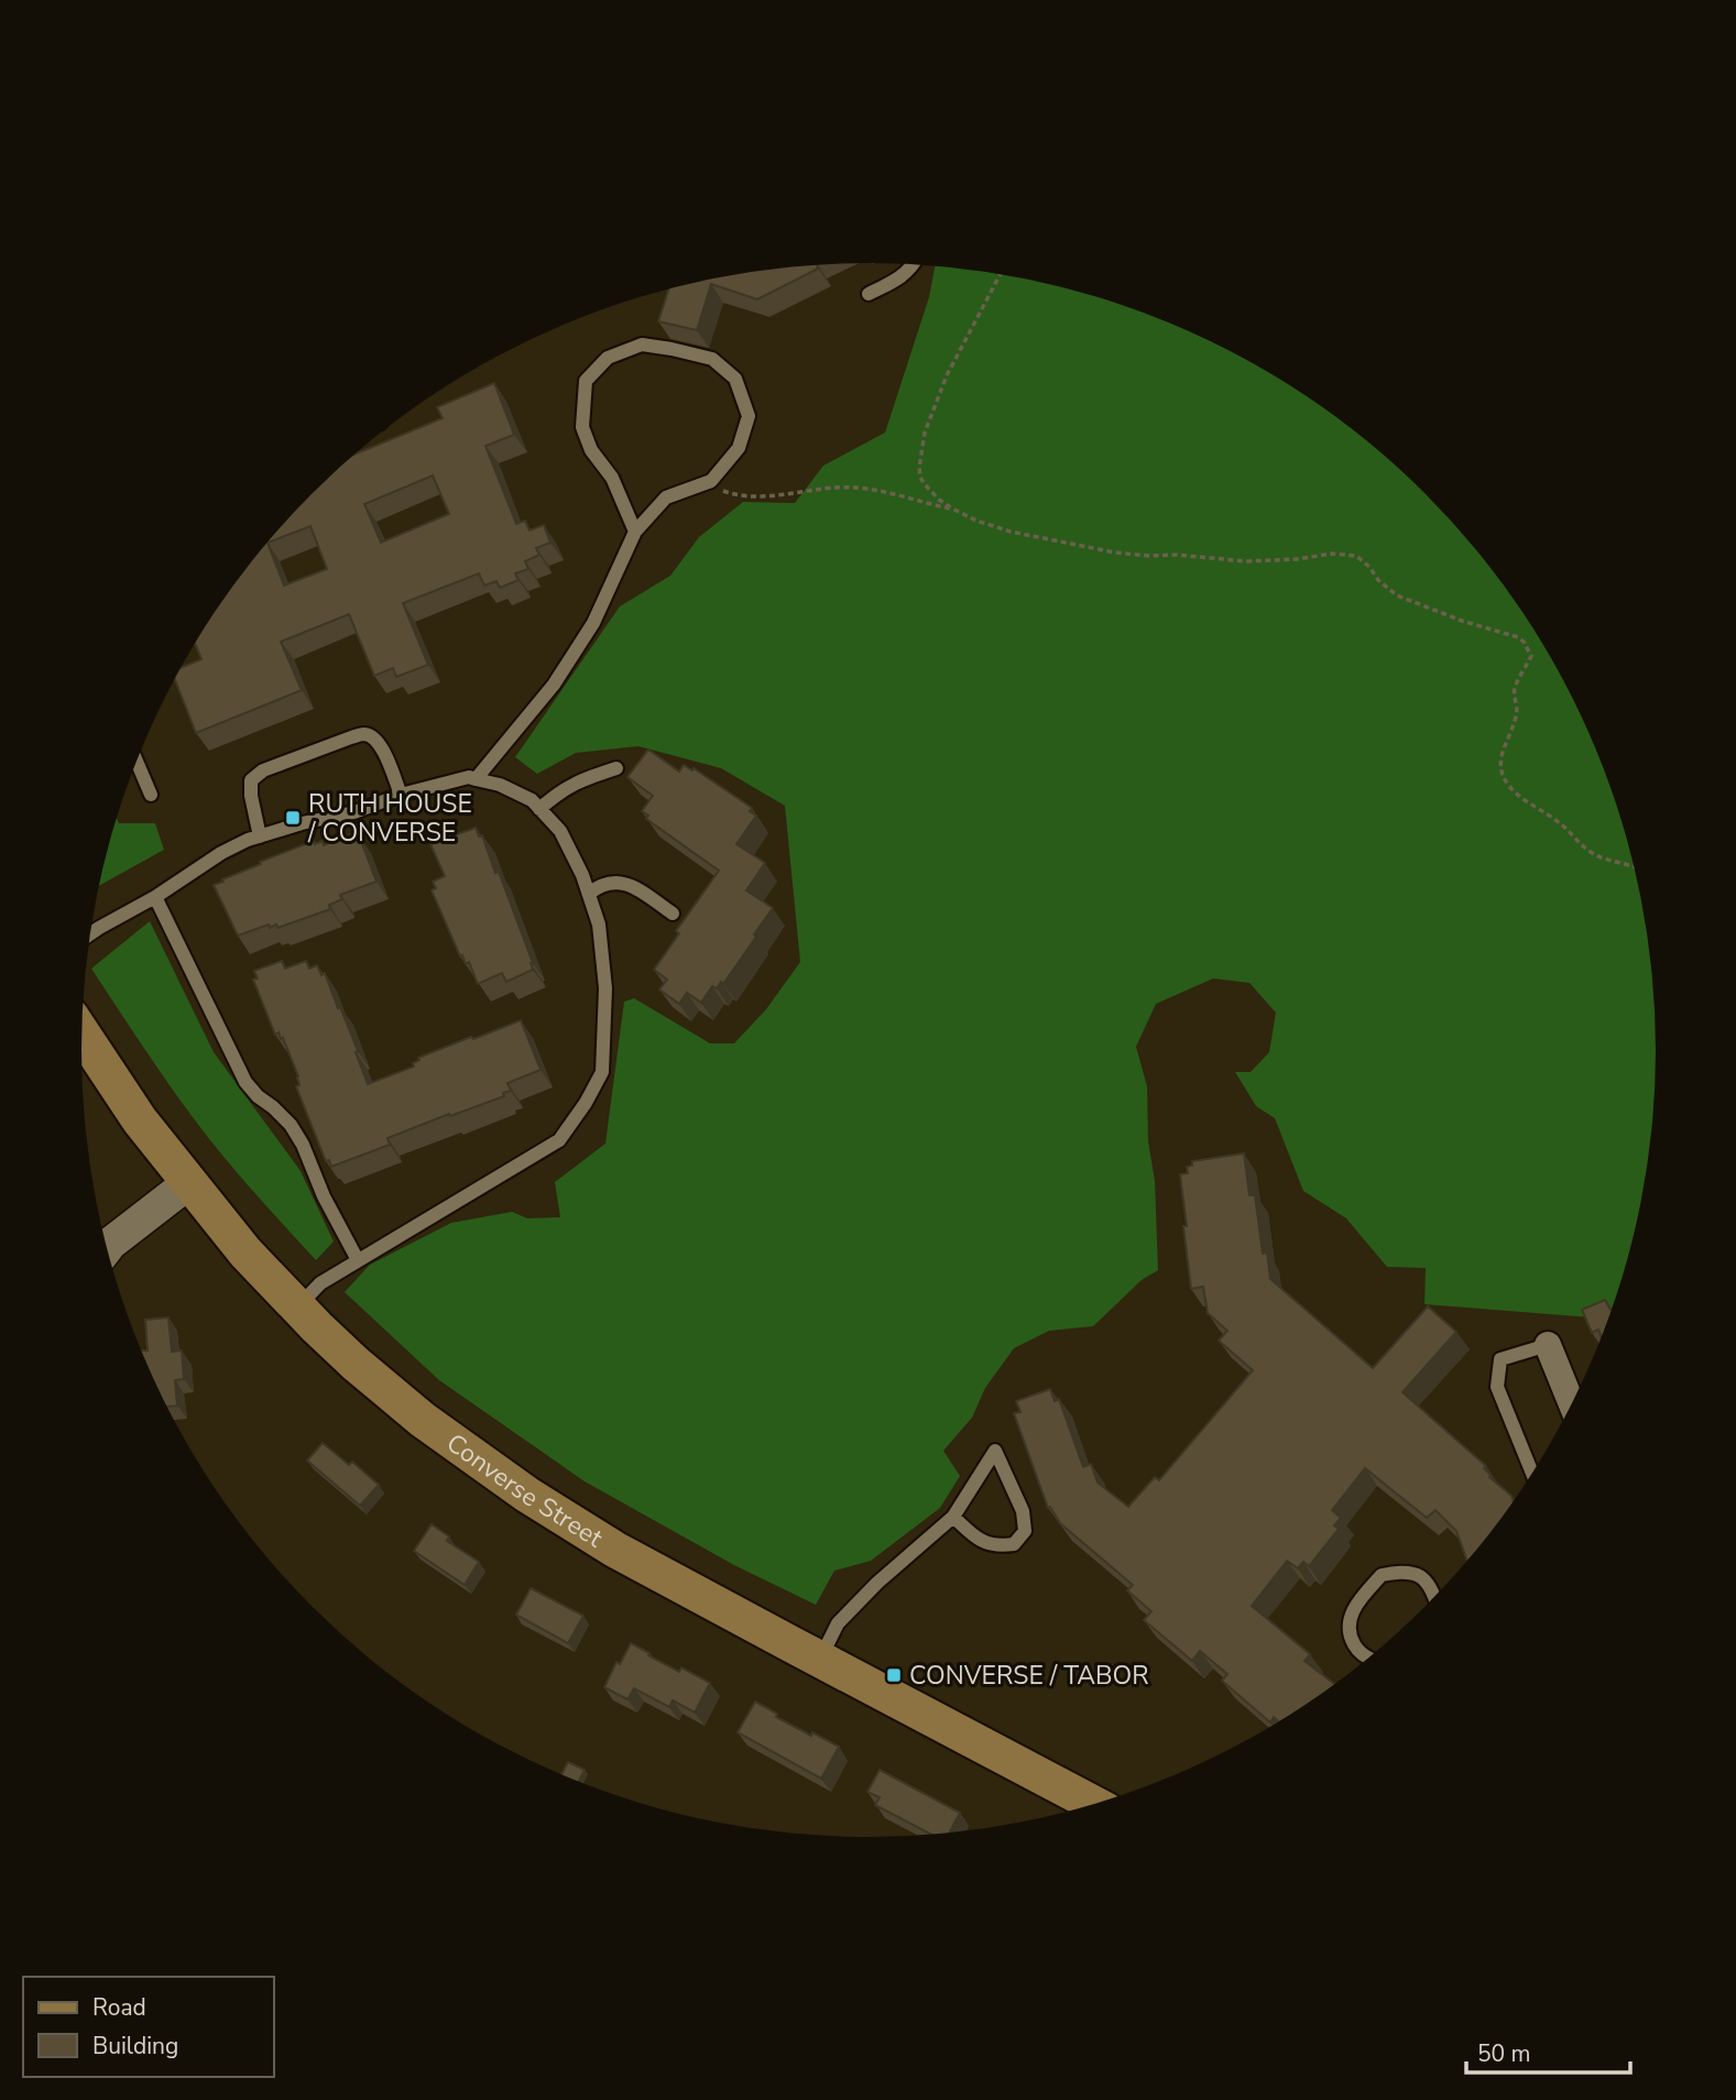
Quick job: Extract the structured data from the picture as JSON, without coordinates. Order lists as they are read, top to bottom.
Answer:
{
  "streets": {
    "main road": ["Converse Street"]
  },
  "places": {
    "transit": ["RUTH HOUSE / CONVERSE", "CONVERSE / TABOR"]
  },
  "legend": ["Road", "Building"],
  "scale_bar": "50 m"
}
